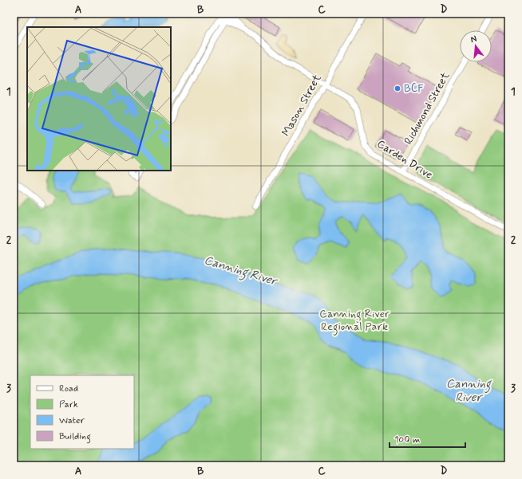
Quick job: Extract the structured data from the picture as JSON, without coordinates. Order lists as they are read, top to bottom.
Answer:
{
  "streets": {
    "street": ["Mason Street", "Richmond Street", "Carden Drive"]
  },
  "crossings": [
    ["Mason Street", "Carden Drive"],
    ["Richmond Street", "Carden Drive"]
  ],
  "water": ["Canning River"],
  "parks": ["Canning River Regional Park"],
  "places": ["BCF"],
  "legend": [
    "Road",
    "Park",
    "Water",
    "Building"
  ],
  "scale_bar": "100 m",
  "north": "top",
  "grid": {
    "columns": [
      "A",
      "B",
      "C",
      "D"
    ],
    "rows": ["1", "2", "3"]
  }
}
